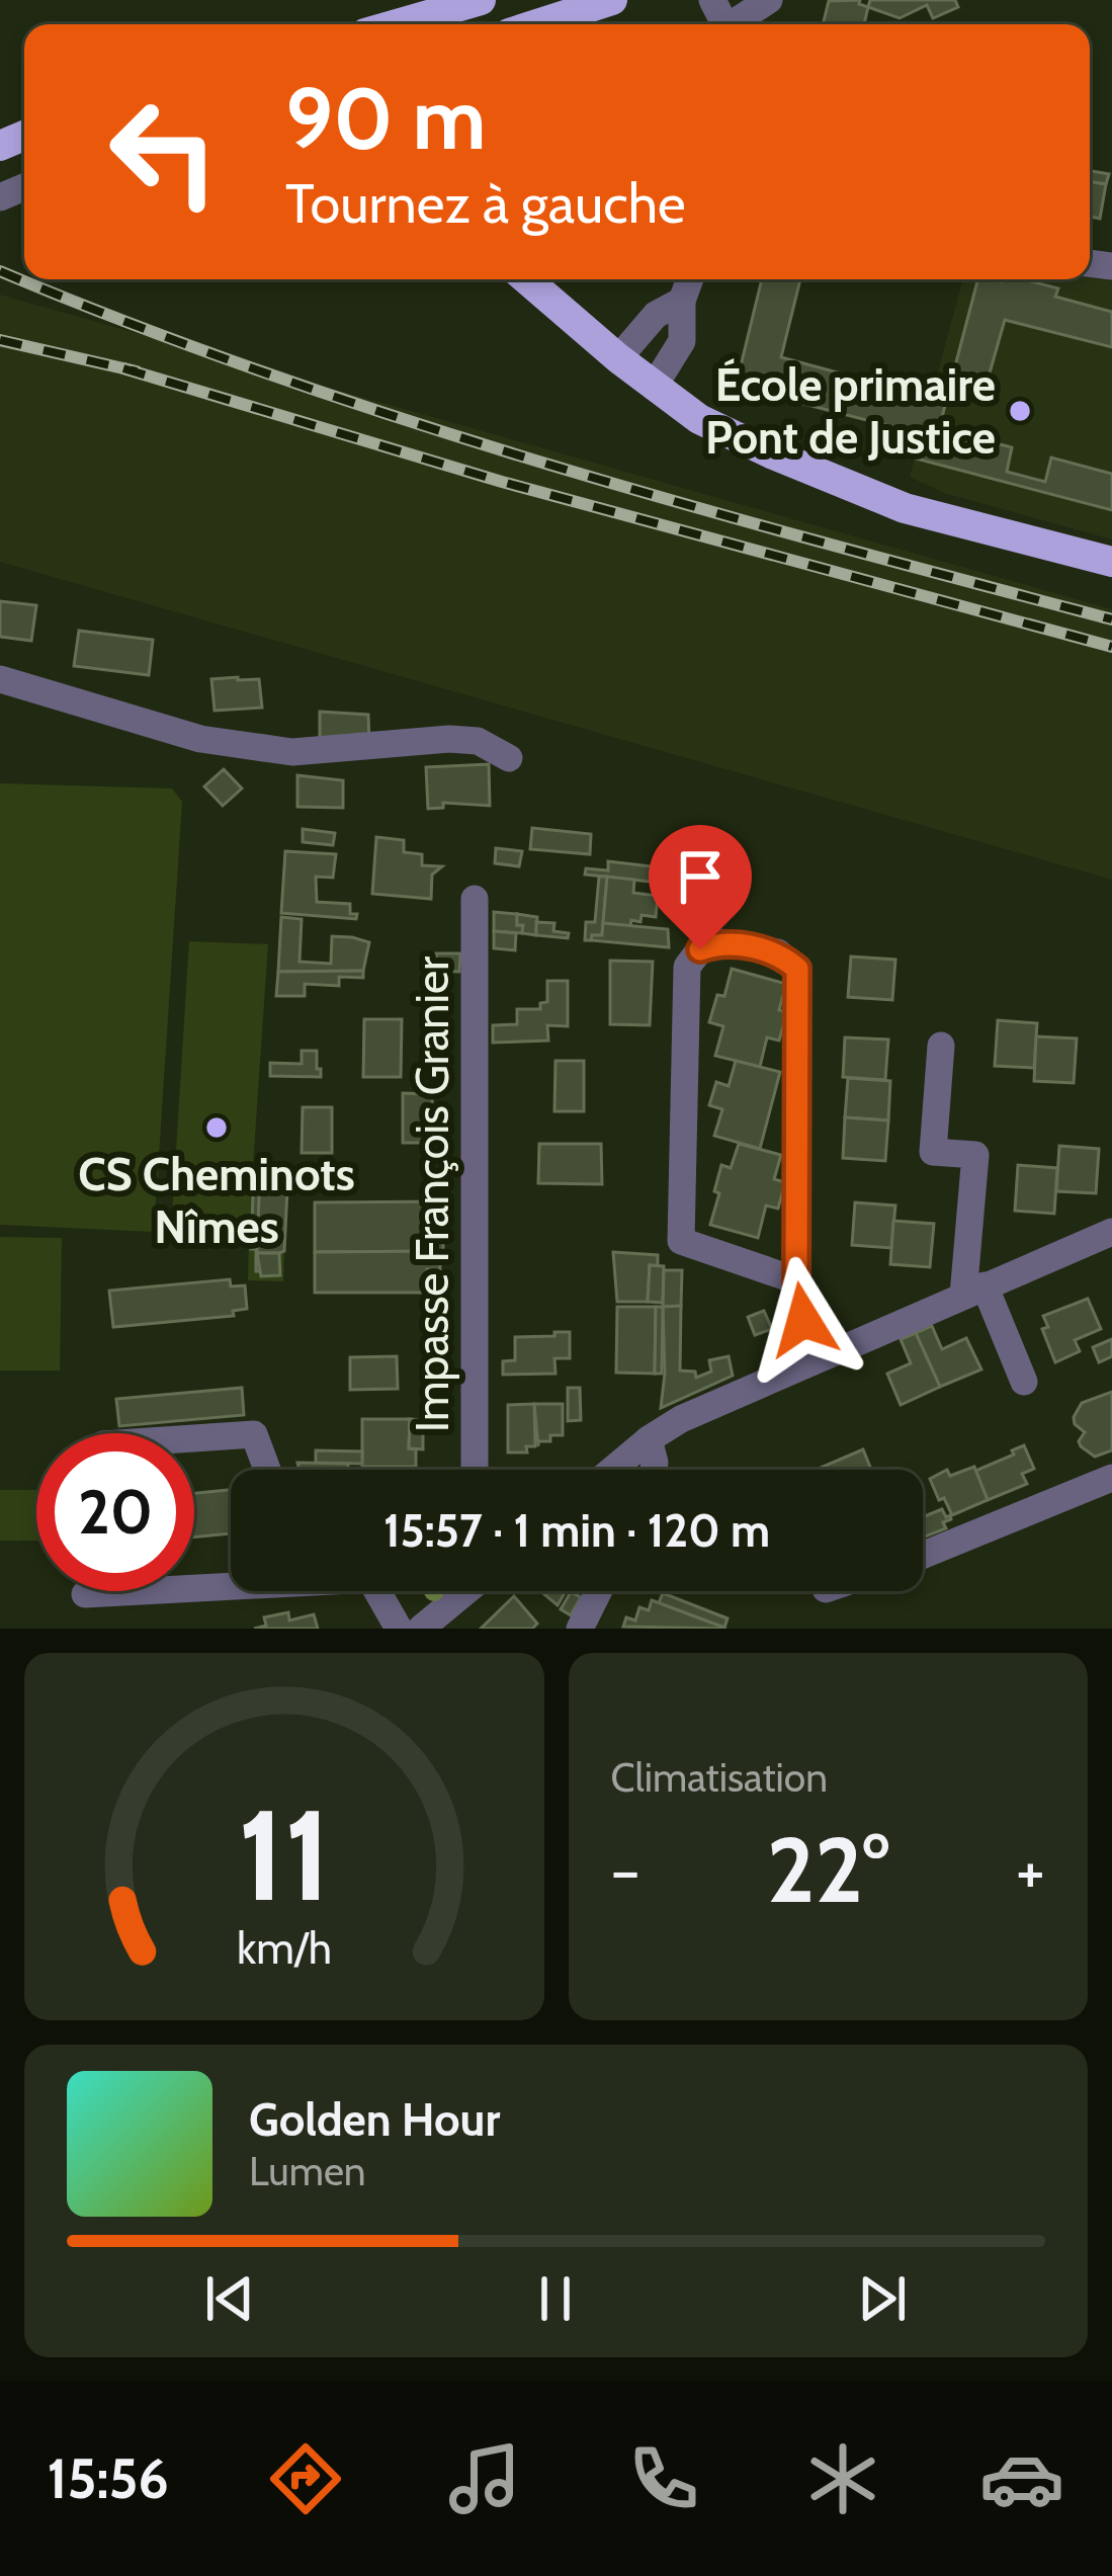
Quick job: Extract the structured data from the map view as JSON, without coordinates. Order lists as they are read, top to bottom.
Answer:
{
  "streets": {
    "street": ["Impasse François Granier"]
  },
  "places": ["École primaire Pont de Justice", "CS Cheminots Nîmes"],
  "page": {
    "turn": ["90 m", "Tournez à gauche"],
    "limit": "20",
    "trip": "15:57 · 1 min · 120 m",
    "tile": "Climatisation",
    "heat": ["−", "22°", "+"],
    "song": ["Golden Hour", "Lumen"],
    "tabs": "15:56",
    "gauge": ["11", "km/h"]
  }
}
